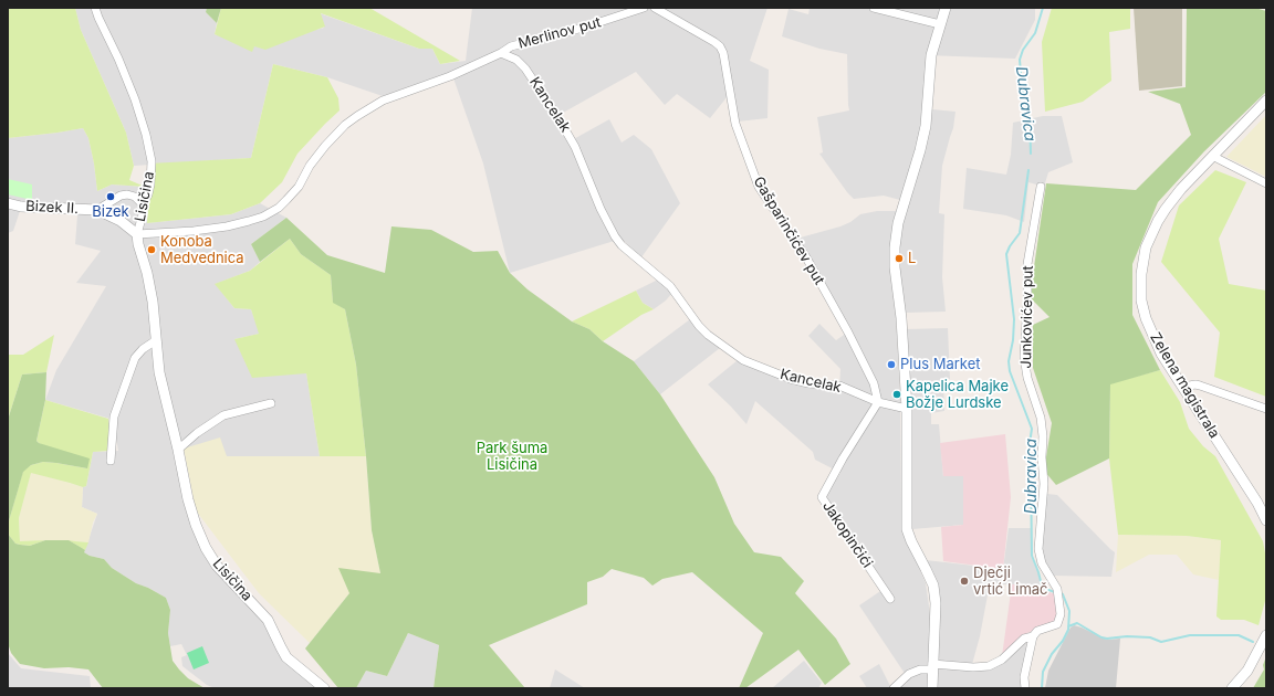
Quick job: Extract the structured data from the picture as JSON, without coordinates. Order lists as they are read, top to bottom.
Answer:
{
  "streets": {
    "street": [
      "Merlinov put",
      "Kancelak",
      "Lisičina",
      "Bizek II.",
      "Gašparinčićev put",
      "Junkovićev put",
      "Zelena magistrala",
      "Jakopinčići"
    ]
  },
  "crossings": [
    ["Merlinov put", "Kancelak"],
    ["Kancelak", "Gašparinčićev put"],
    ["Kancelak", "Jakopinčići"],
    ["Lisičina", "Bizek II."],
    ["Gašparinčićev put", "Jakopinčići"]
  ],
  "water": ["Dubravica"],
  "parks": ["Park šuma Lisičina"],
  "places": [
    "Bizek",
    "Konoba Medvednica",
    "L",
    "Plus Market",
    "Kapelica Majke Božje Lurdske",
    "Dječji vrtić Limač"
  ]
}
